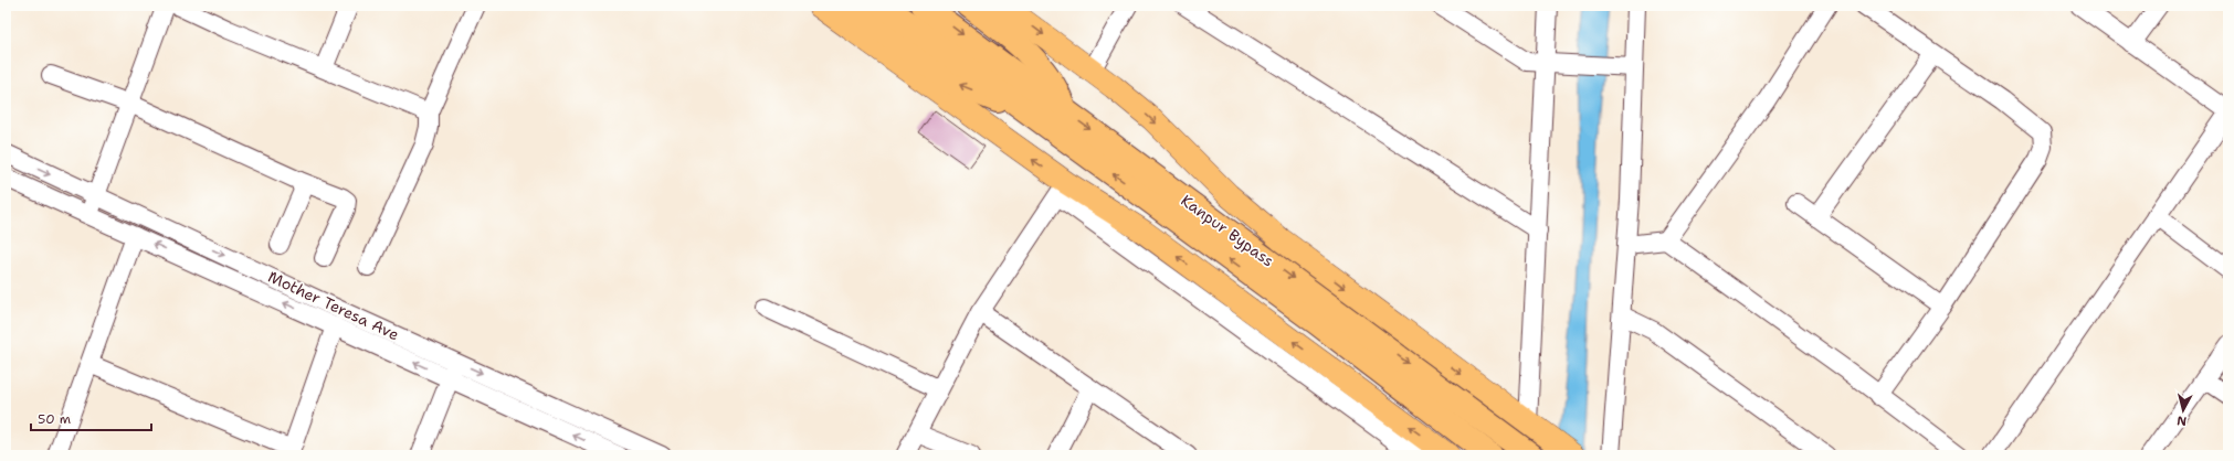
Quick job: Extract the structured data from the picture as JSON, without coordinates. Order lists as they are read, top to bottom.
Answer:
{
  "streets": {
    "highway": ["Kanpur Bypass"],
    "street": ["Mother Teresa Ave"]
  },
  "scale_bar": "50 m",
  "north": "bottom"
}
